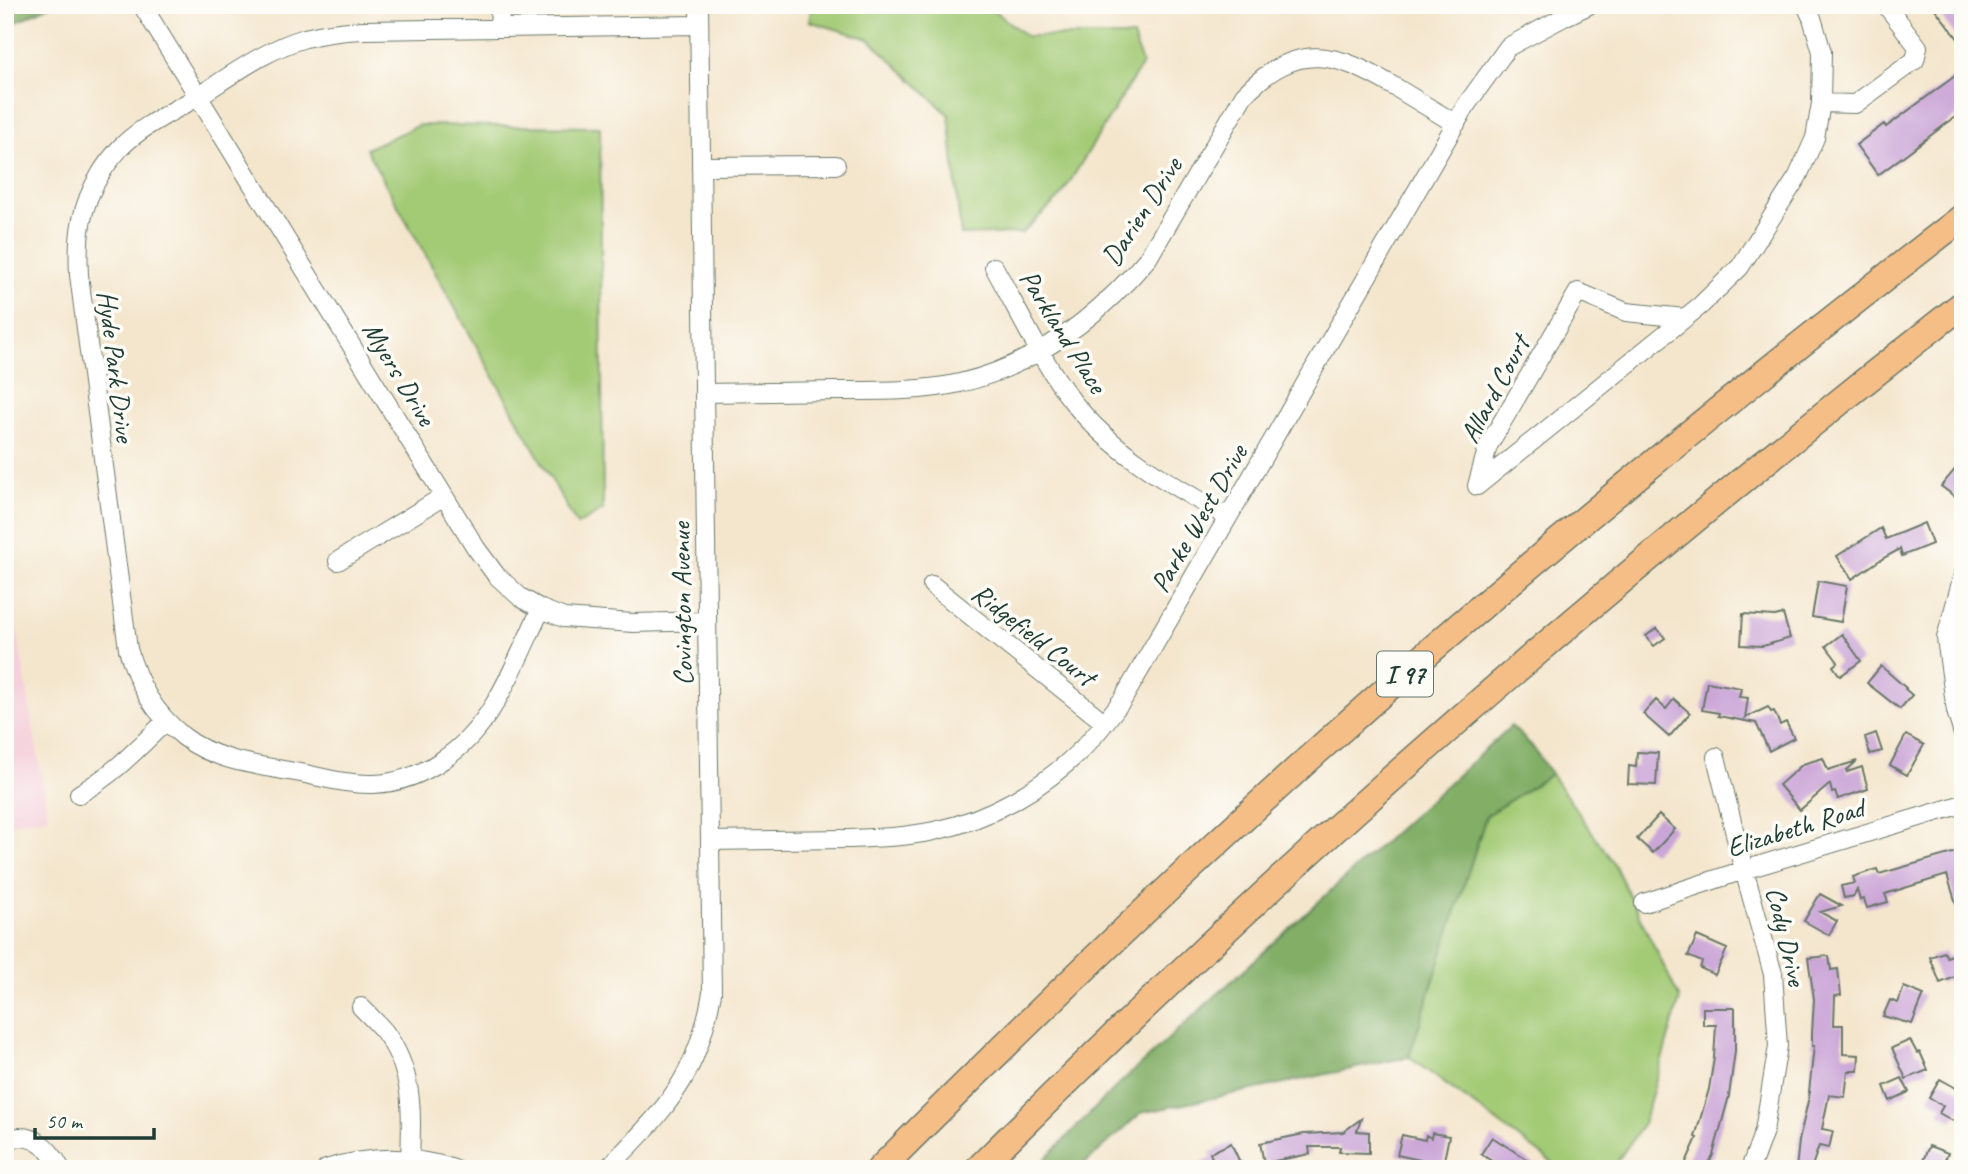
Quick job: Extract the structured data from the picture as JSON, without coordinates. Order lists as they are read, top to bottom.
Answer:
{
  "streets": {
    "highway": ["I 97"],
    "street": [
      "Darien Drive",
      "Parkland Place",
      "Hyde Park Drive",
      "Myers Drive",
      "Allard Court",
      "Parke West Drive",
      "Covington Avenue",
      "Ridgefield Court",
      "Elizabeth Road",
      "Cody Drive"
    ]
  },
  "crossings": [
    ["Darien Drive", "Parkland Place"],
    ["Darien Drive", "Parke West Drive"],
    ["Darien Drive", "Covington Avenue"],
    ["Parkland Place", "Parke West Drive"],
    ["Hyde Park Drive", "Myers Drive"],
    ["Hyde Park Drive", "Covington Avenue"],
    ["Myers Drive", "Covington Avenue"],
    ["Parke West Drive", "Covington Avenue"],
    ["Parke West Drive", "Ridgefield Court"],
    ["Elizabeth Road", "Cody Drive"]
  ],
  "scale_bar": "50 m"
}
